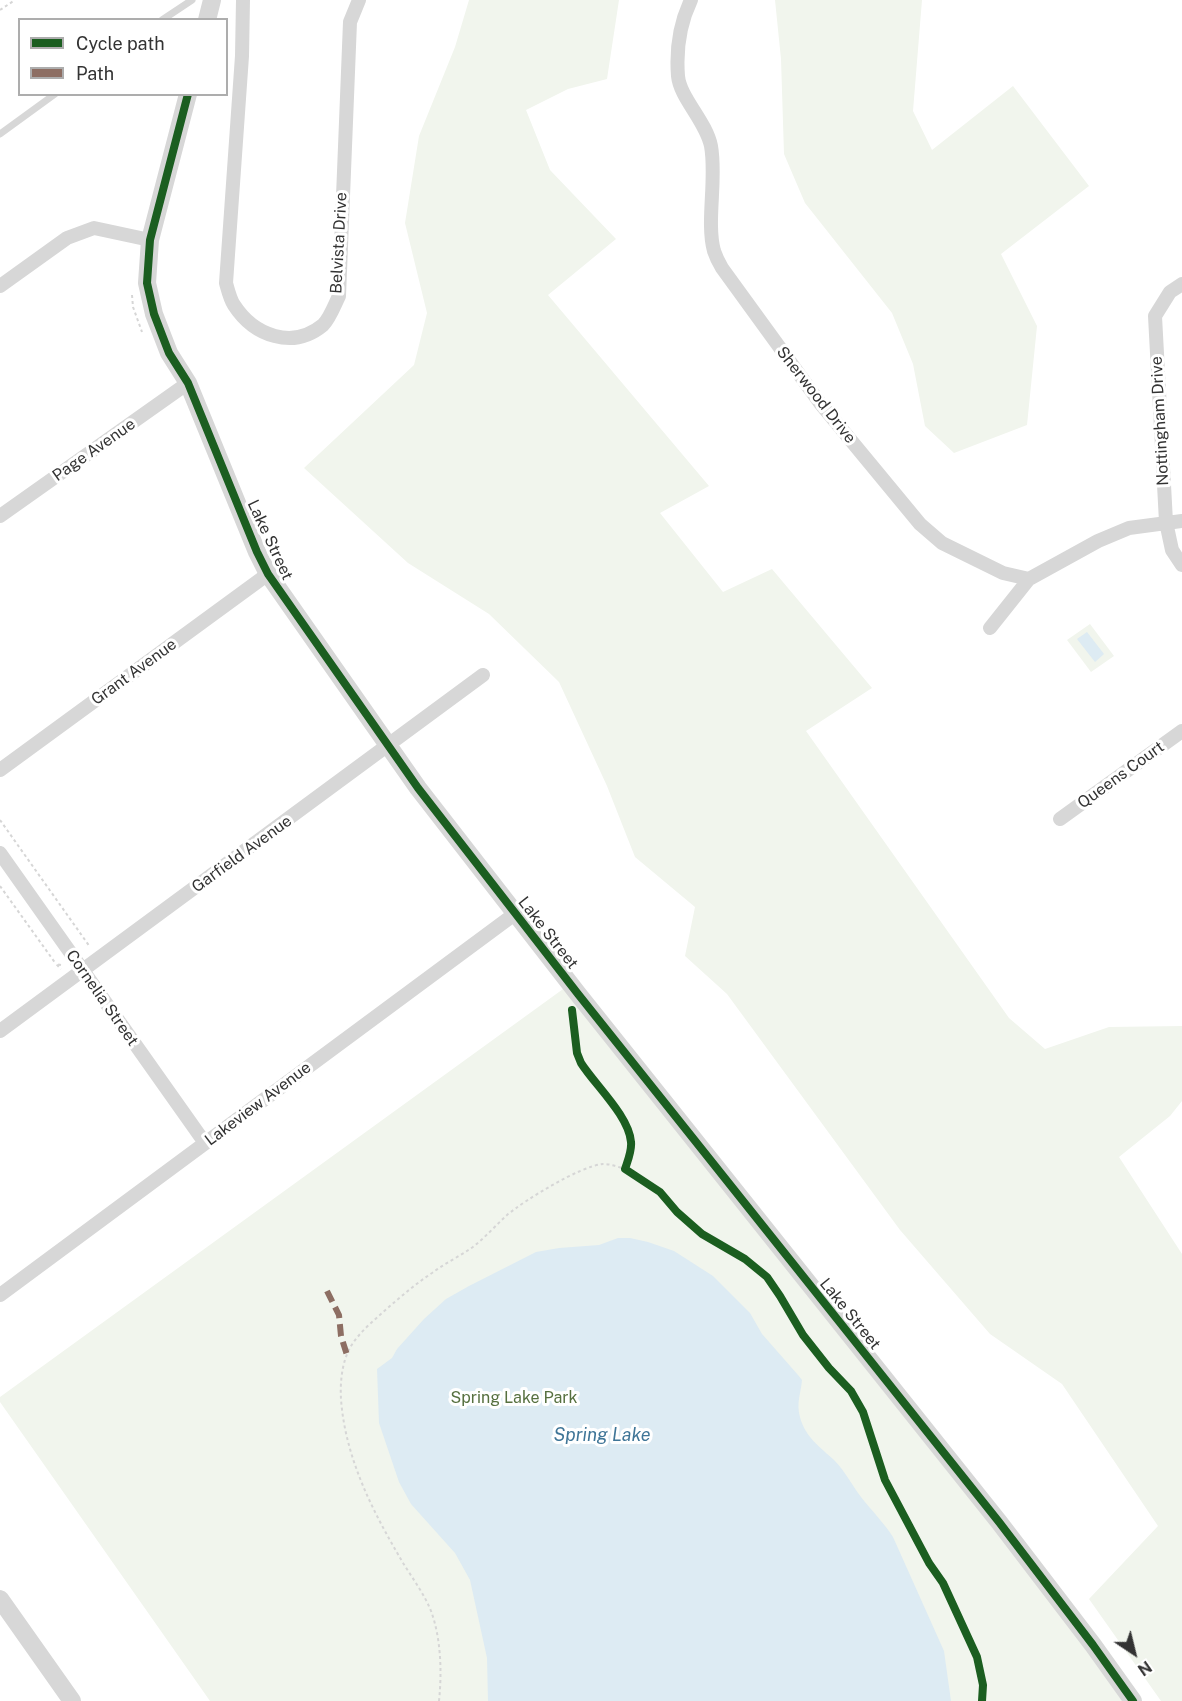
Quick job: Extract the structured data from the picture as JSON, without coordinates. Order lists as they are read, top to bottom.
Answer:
{
  "streets": {
    "street": [
      "Belvista Drive",
      "Sherwood Drive",
      "Nottingham Drive",
      "Page Avenue",
      "Lake Street",
      "Grant Avenue",
      "Queens Court",
      "Garfield Avenue",
      "Cornelia Street",
      "Lakeview Avenue"
    ]
  },
  "crossings": [
    ["Page Avenue", "Lake Street"],
    ["Lake Street", "Grant Avenue"],
    ["Lake Street", "Garfield Avenue"],
    ["Lake Street", "Lakeview Avenue"],
    ["Garfield Avenue", "Cornelia Street"],
    ["Cornelia Street", "Lakeview Avenue"]
  ],
  "water": ["Spring Lake"],
  "parks": ["Spring Lake Park"],
  "legend": ["Cycle path", "Path"],
  "north": "bottom right"
}
